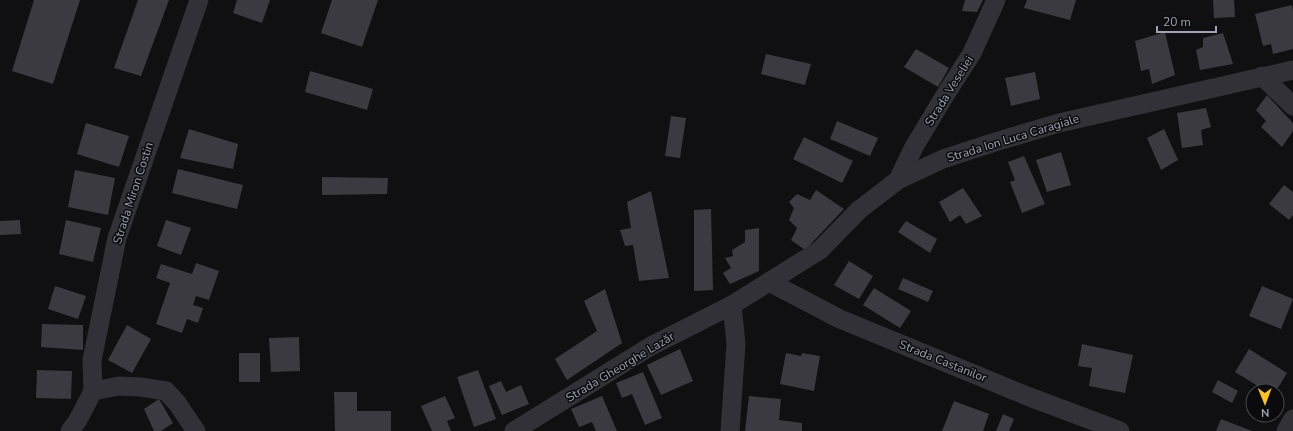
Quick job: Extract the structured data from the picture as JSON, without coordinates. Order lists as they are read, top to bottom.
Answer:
{
  "streets": {
    "street": [
      "Strada Veseliei",
      "Strada Ion Luca Caragiale",
      "Strada Miron Costin",
      "Strada Castanilor",
      "Strada Gheorghe Lazăr"
    ]
  },
  "crossings": [
    ["Strada Veseliei", "Strada Ion Luca Caragiale"],
    ["Strada Ion Luca Caragiale", "Strada Castanilor"],
    ["Strada Ion Luca Caragiale", "Strada Gheorghe Lazăr"],
    ["Strada Castanilor", "Strada Gheorghe Lazăr"]
  ],
  "scale_bar": "20 m",
  "north": "bottom"
}
